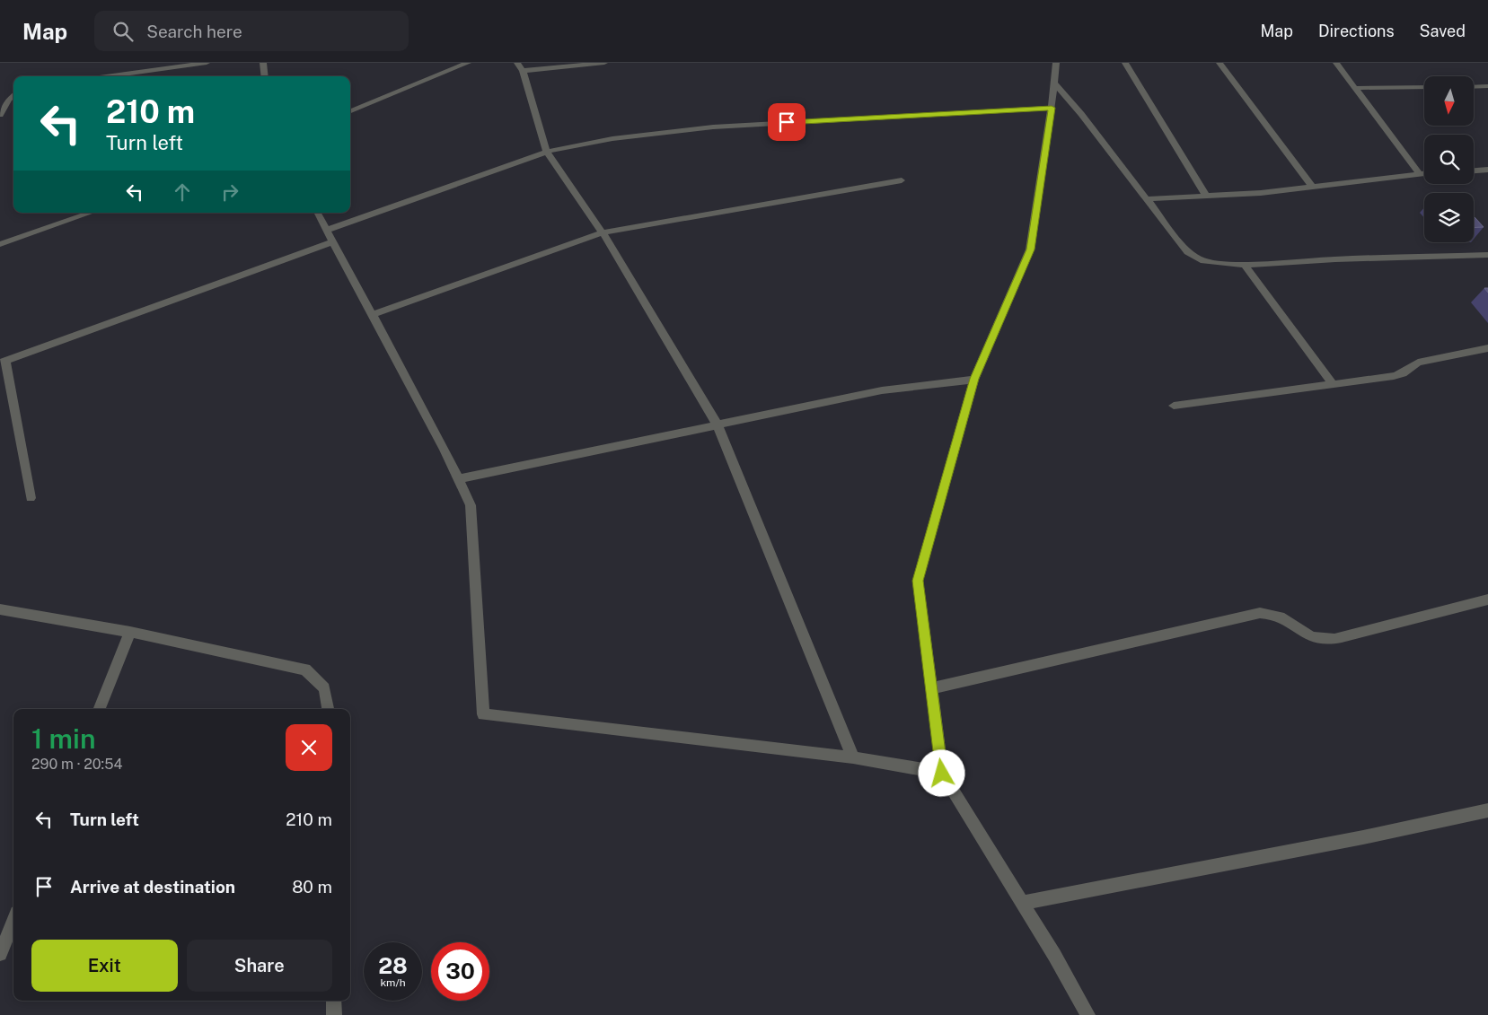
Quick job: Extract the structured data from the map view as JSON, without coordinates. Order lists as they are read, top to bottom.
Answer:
{
  "north": "bottom",
  "page": {
    "header": "Map",
    "search": "Search here",
    "nav": ["Map", "Directions", "Saved"],
    "turn": ["210 m", "Turn left"],
    "heading": ["1 min", "290 m · 20:54"],
    "list": [
      {
        "name": "Turn left",
        "value": "210 m"
      },
      {
        "name": "Arrive at destination",
        "value": "80 m"
      }
    ],
    "buttons": ["Exit", "Share"],
    "speed": "28 km/h",
    "limit": "30"
  }
}
